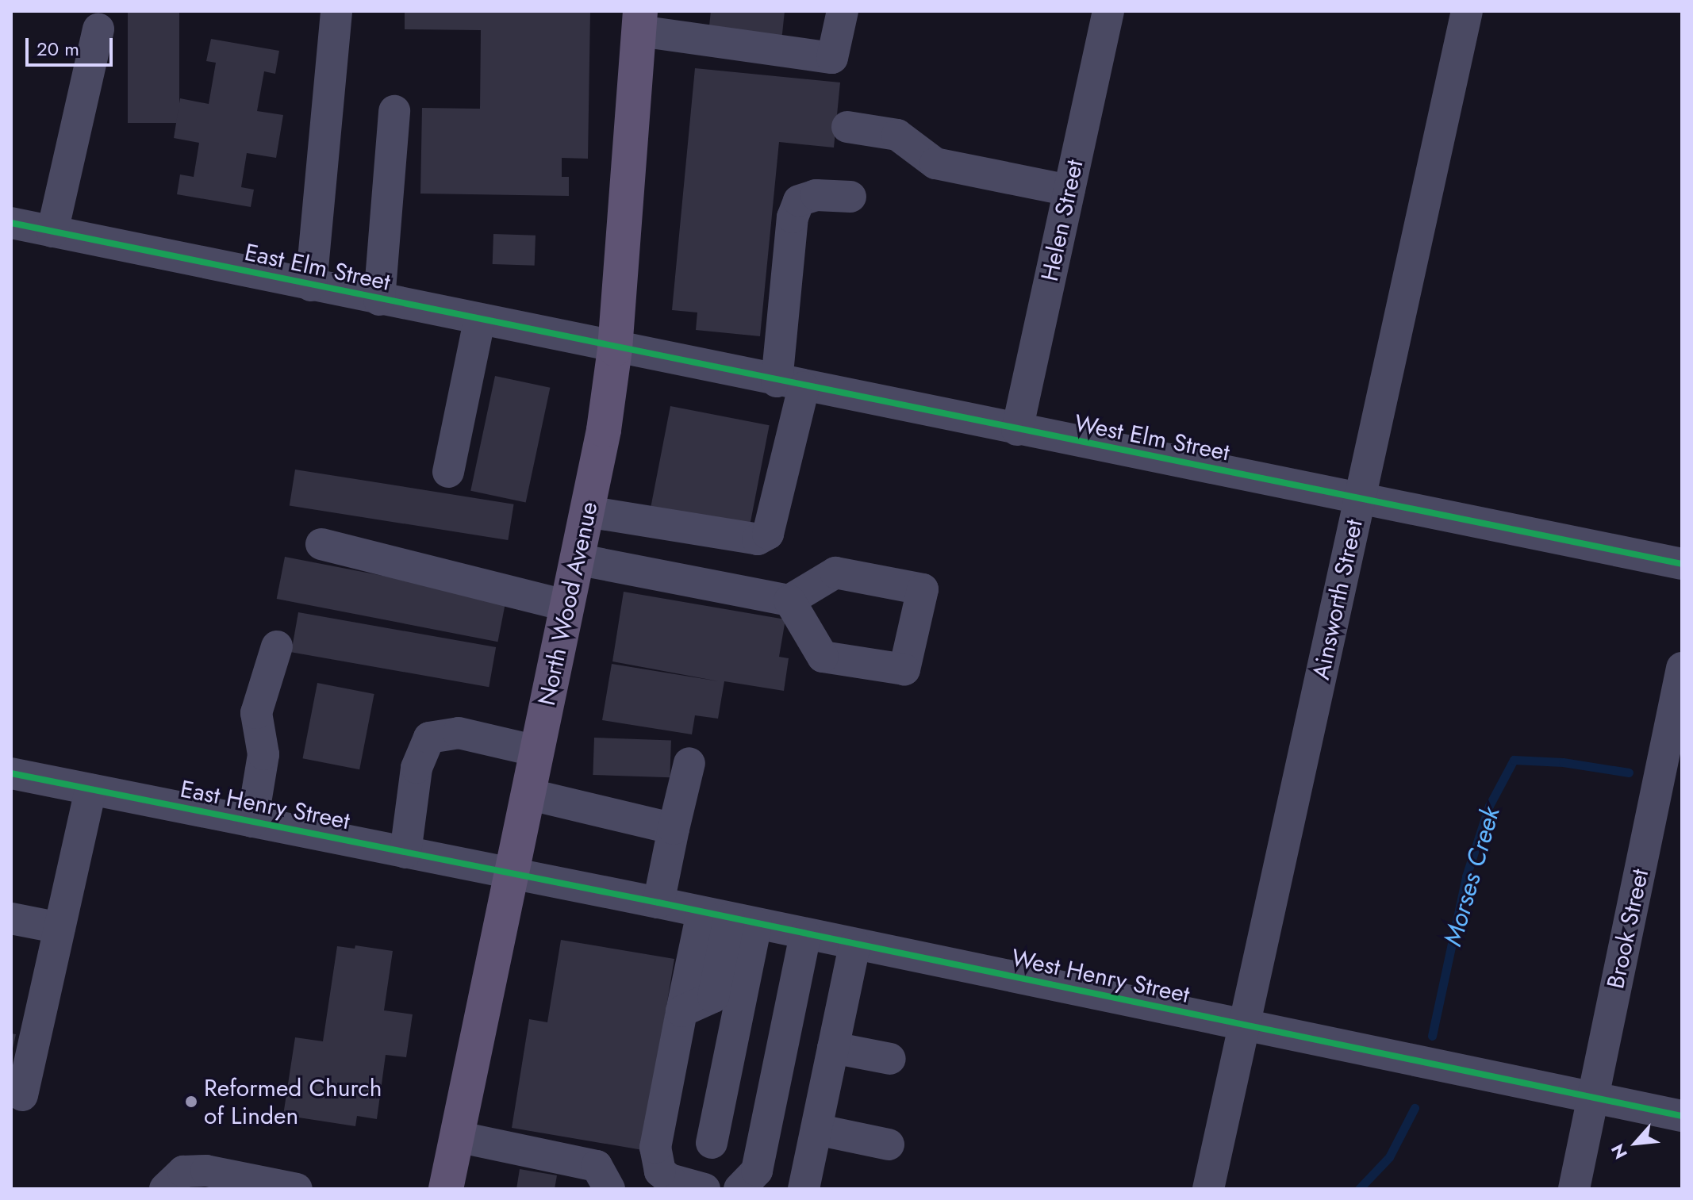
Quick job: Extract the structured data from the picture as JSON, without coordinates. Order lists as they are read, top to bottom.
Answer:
{
  "streets": {
    "main road": ["North Wood Avenue"],
    "street": [
      "Helen Street",
      "East Elm Street",
      "West Elm Street",
      "Ainsworth Street",
      "East Henry Street",
      "Brook Street",
      "West Henry Street"
    ]
  },
  "crossings": [
    ["Helen Street", "West Elm Street"],
    ["East Elm Street", "West Elm Street"],
    ["East Elm Street", "North Wood Avenue"],
    ["West Elm Street", "Ainsworth Street"],
    ["West Elm Street", "North Wood Avenue"],
    ["Ainsworth Street", "West Henry Street"],
    ["North Wood Avenue", "East Henry Street"],
    ["North Wood Avenue", "West Henry Street"],
    ["East Henry Street", "West Henry Street"],
    ["Brook Street", "West Henry Street"]
  ],
  "water": ["Morses Creek"],
  "places": ["Reformed Church of Linden"],
  "scale_bar": "20 m",
  "north": "bottom left"
}
